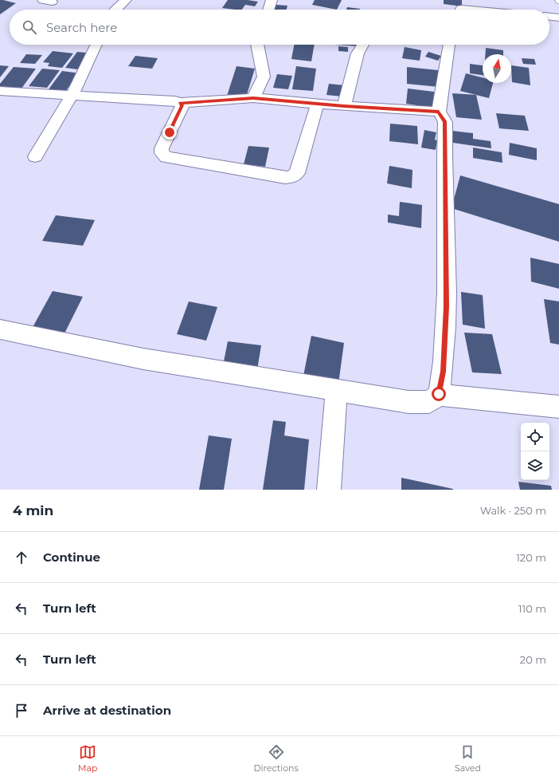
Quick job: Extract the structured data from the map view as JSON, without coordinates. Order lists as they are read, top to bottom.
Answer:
{
  "north": "top",
  "page": {
    "search": "Search here",
    "heading": ["4 min", "Walk · 250 m"],
    "list": [
      ["Continue", "120 m"],
      ["Turn left", "110 m"],
      ["Turn left", "20 m"],
      "Arrive at destination"
    ],
    "nav": ["Map", "Directions", "Saved"]
  }
}
